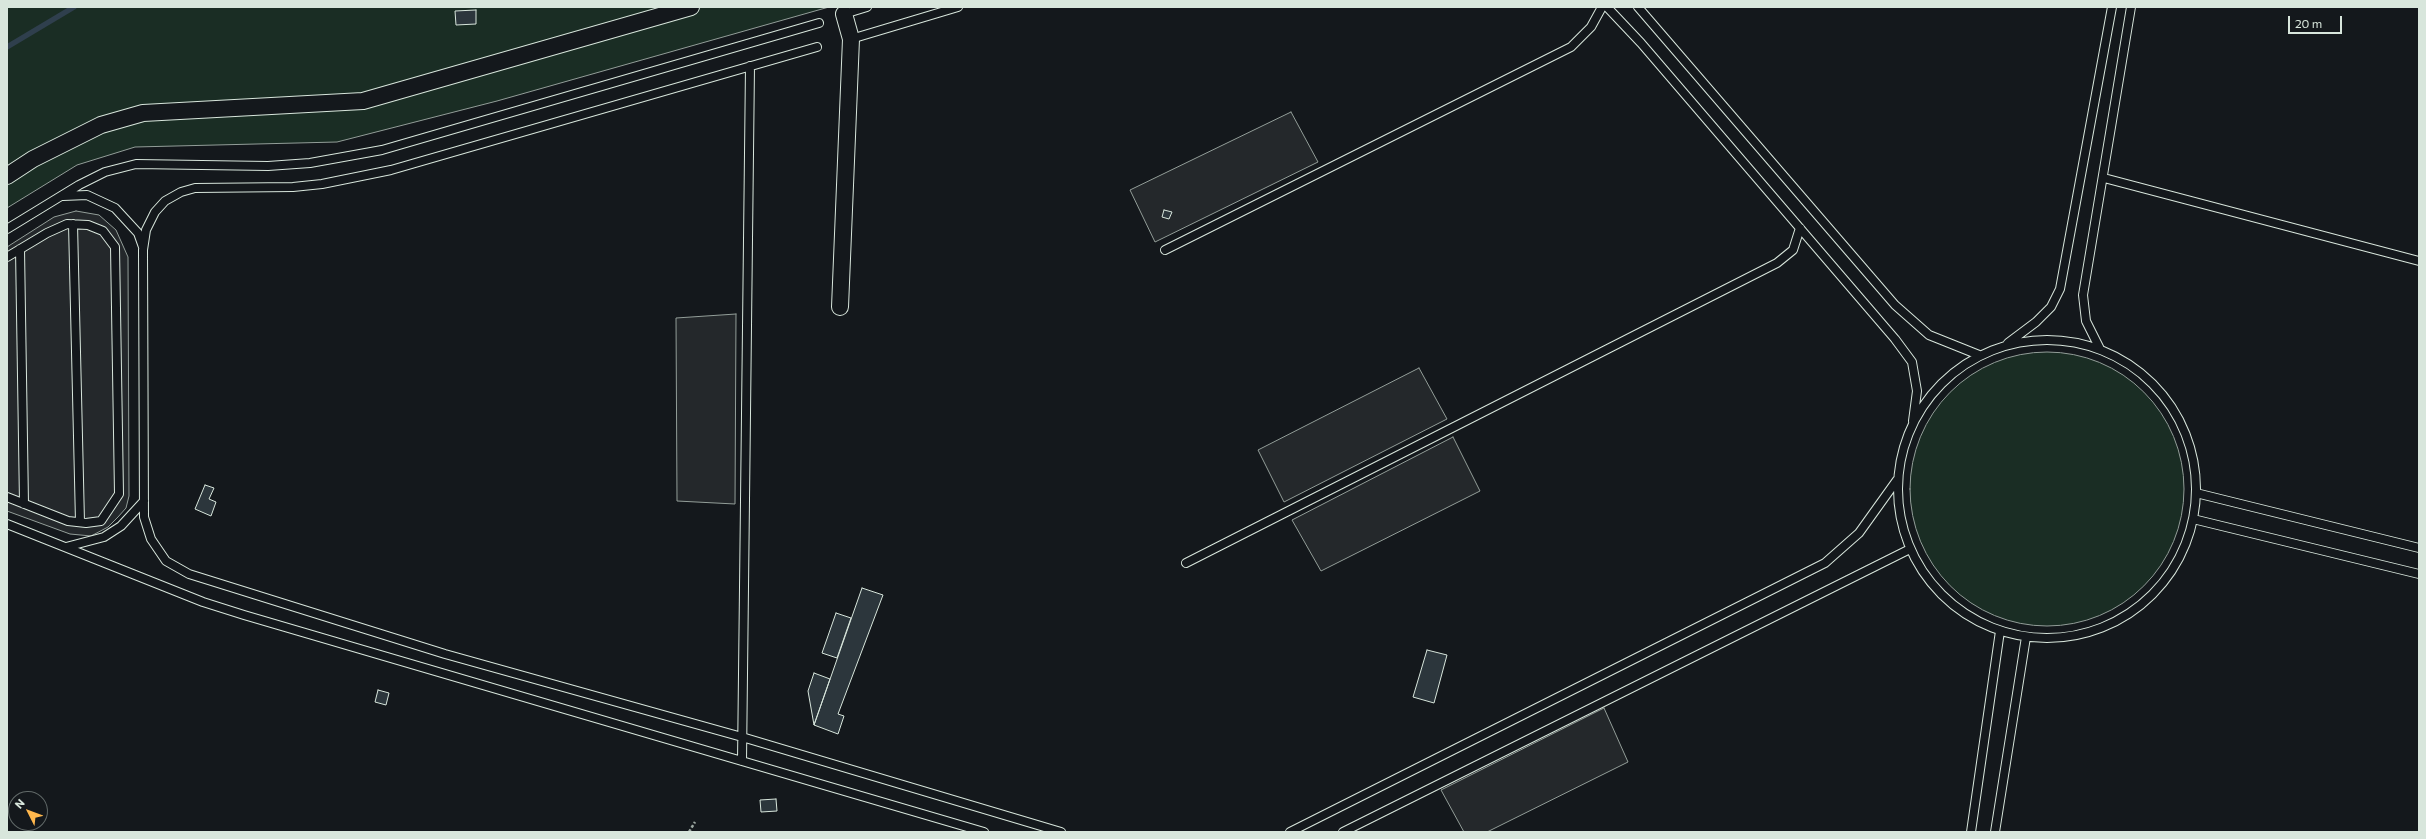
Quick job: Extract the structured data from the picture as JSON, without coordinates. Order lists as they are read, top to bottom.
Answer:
{
  "scale_bar": "20 m",
  "north": "top left"
}
